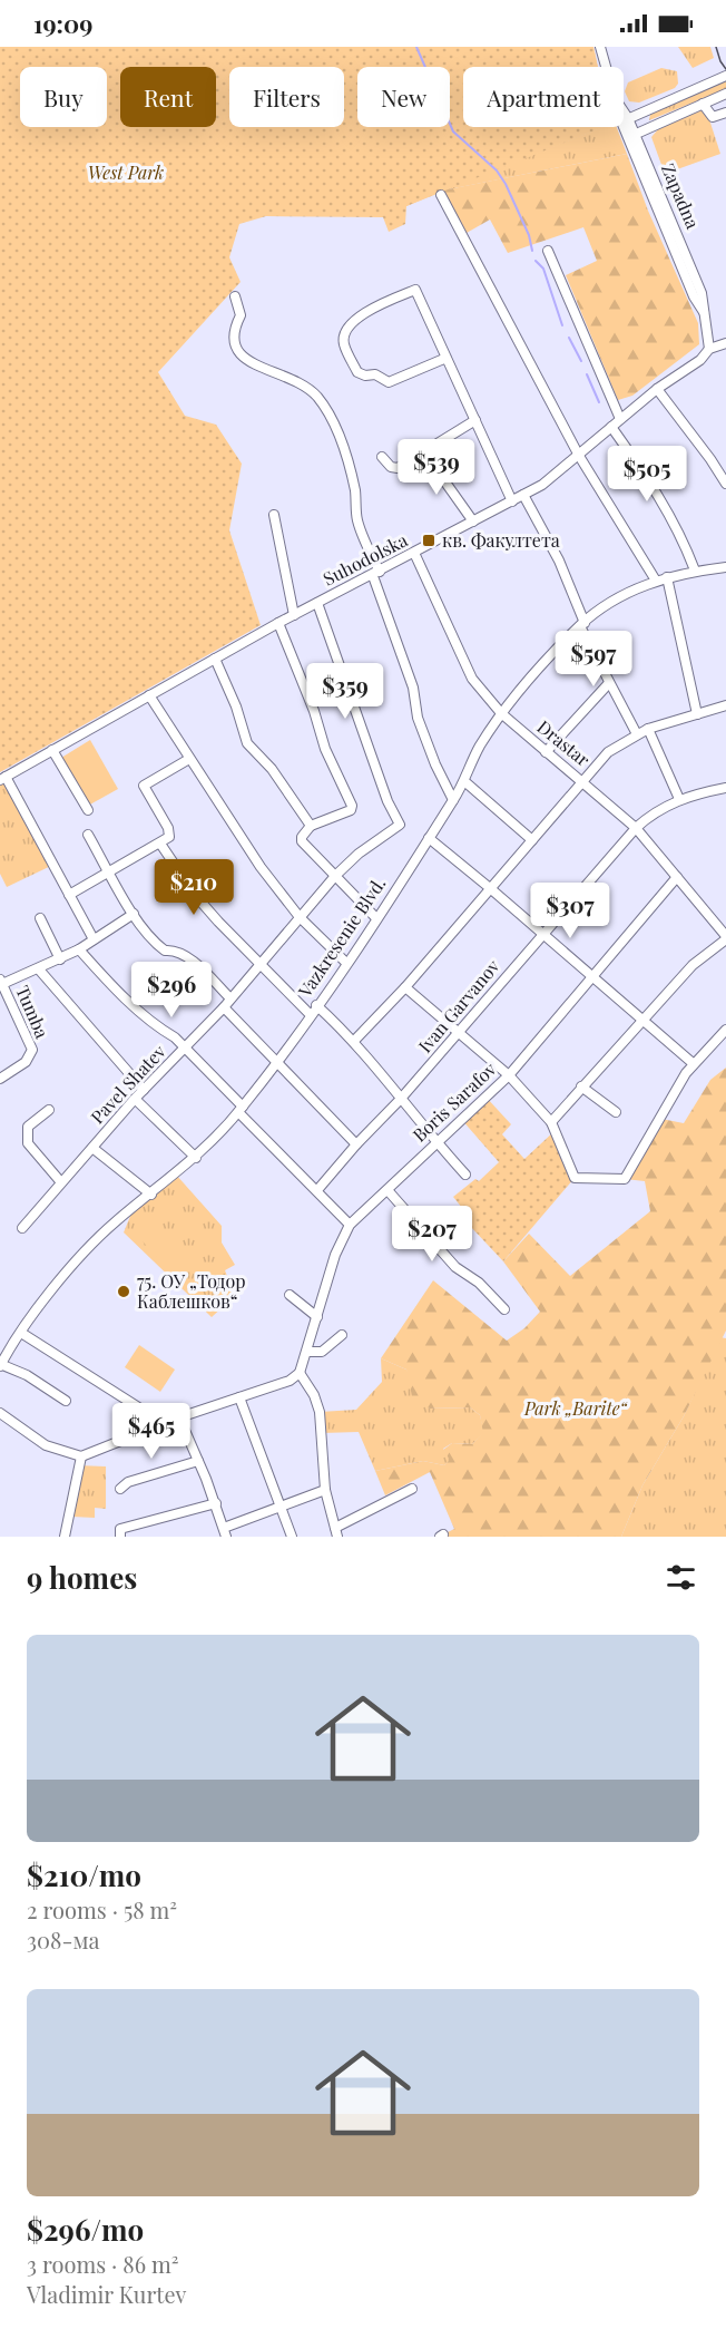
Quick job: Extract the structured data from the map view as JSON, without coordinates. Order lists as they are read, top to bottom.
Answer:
{
  "streets": {
    "street": [
      "Zapadna",
      "Suhodolska",
      "Drastar",
      "Vazkresenie Blvd.",
      "Ivan Garvanov",
      "Tumba",
      "Pavel Shatev",
      "Boris Sarafov"
    ]
  },
  "crossings": [
    ["Zapadna", "Suhodolska"],
    ["Suhodolska", "Drastar"],
    ["Suhodolska", "Pavel Shatev"],
    ["Drastar", "Vazkresenie Blvd."],
    ["Drastar", "Ivan Garvanov"],
    ["Drastar", "Boris Sarafov"]
  ],
  "parks": ["West Park", "Park „Barite“"],
  "places": {
    "transit": ["кв. Факултета"],
    "other": ["75. ОУ „Тодор Каблешков“"]
  },
  "page": {
    "status": "19:09",
    "chip": [
      "Buy",
      "Rent",
      "Filters",
      "New",
      "Apartment"
    ],
    "price": [
      "$539",
      "$505",
      "$597",
      "$359",
      "$210",
      "$307",
      "$296",
      "$207",
      "$465"
    ],
    "heading": "9 homes",
    "list": [
      {
        "name": "$210/mo",
        "note": "2 rooms · 58 m² · 308-ма"
      },
      {
        "name": "$296/mo",
        "note": "3 rooms · 86 m² · Vladimir Kurtev"
      }
    ]
  }
}
